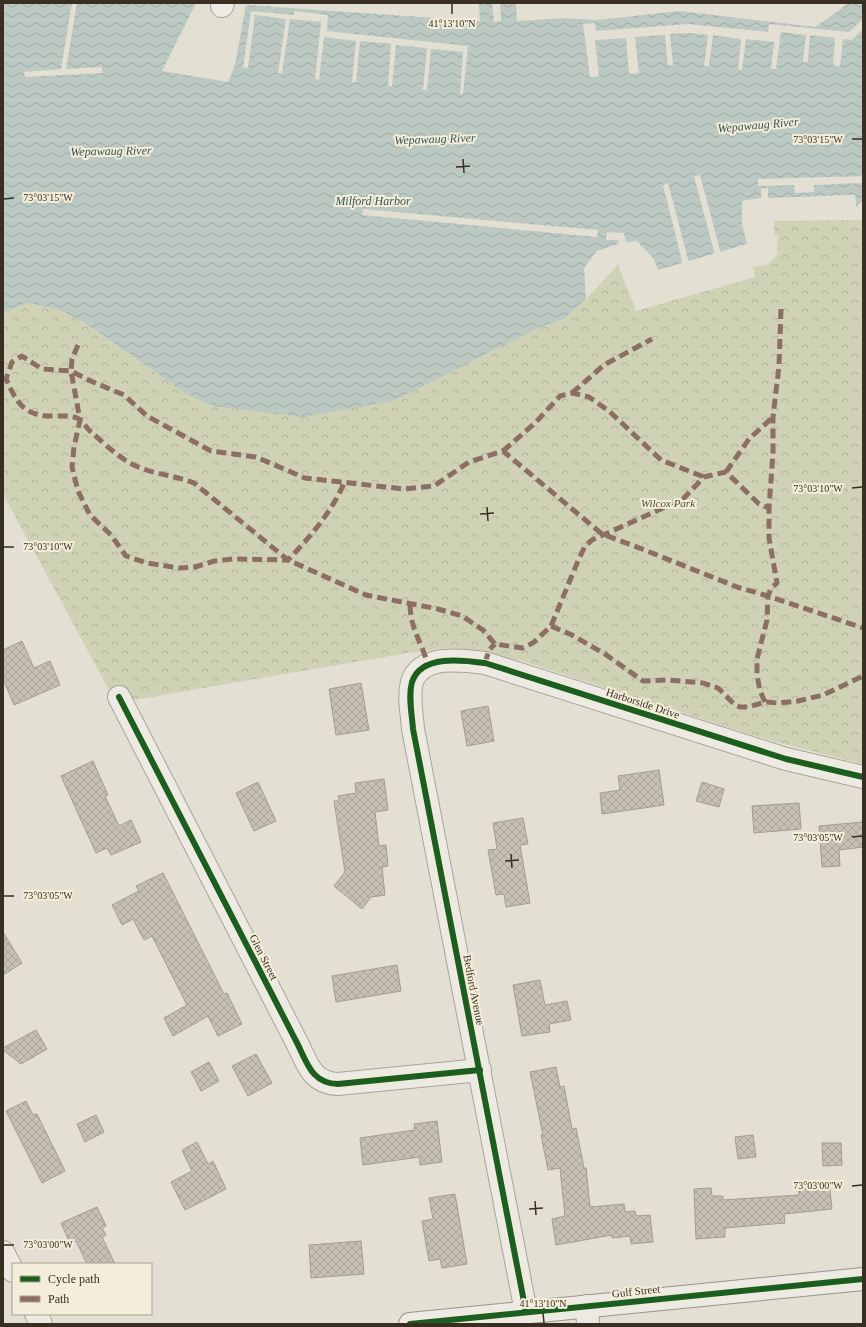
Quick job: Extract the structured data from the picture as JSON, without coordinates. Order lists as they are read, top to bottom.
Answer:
{
  "streets": {
    "street": [
      "Harborside Drive",
      "Glen Street",
      "Bedford Avenue",
      "Gulf Street"
    ]
  },
  "crossings": [
    ["Harborside Drive", "Bedford Avenue"],
    ["Glen Street", "Bedford Avenue"],
    ["Bedford Avenue", "Gulf Street"]
  ],
  "water": ["Wepawaug River", "Milford Harbor"],
  "parks": ["Wilcox Park"],
  "legend": ["Cycle path", "Path"],
  "coordinates": [
    "41°13'10\"N",
    "73°03'15\"W",
    "73°03'10\"W",
    "73°03'05\"W",
    "73°03'00\"W"
  ]
}
